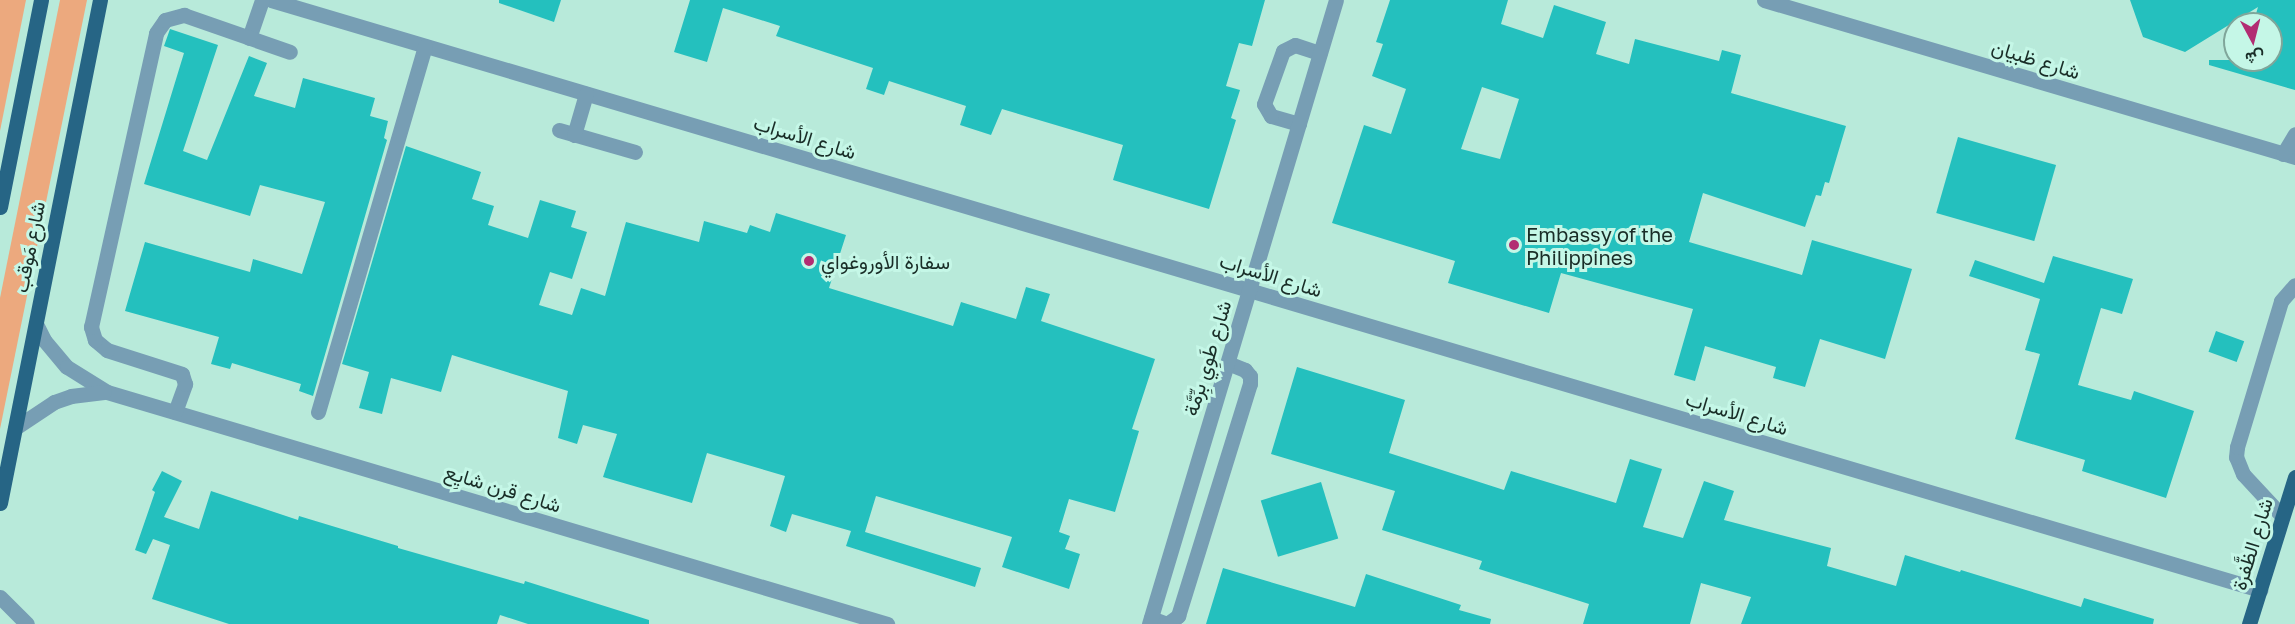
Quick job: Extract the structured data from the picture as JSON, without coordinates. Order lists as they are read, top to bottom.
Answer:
{
  "streets": {
    "main road": ["شارع مَوقب", "شارع الظَّفرة"],
    "street": [
      "شارع ظبيان",
      "شارع الأسراب",
      "شارع طَوِي بِرِّمَّة",
      "شارع قرن شايِع"
    ]
  },
  "crossings": [
    ["شارع الأسراب", "شارع طَوِي بِرِّمَّة"],
    ["شارع الأسراب", "شارع الظَّفرة"],
    ["شارع مَوقب", "شارع قرن شايِع"]
  ],
  "places": ["Embassy of the Philippines", "سفارة الأوروغواي"],
  "north": "bottom"
}
